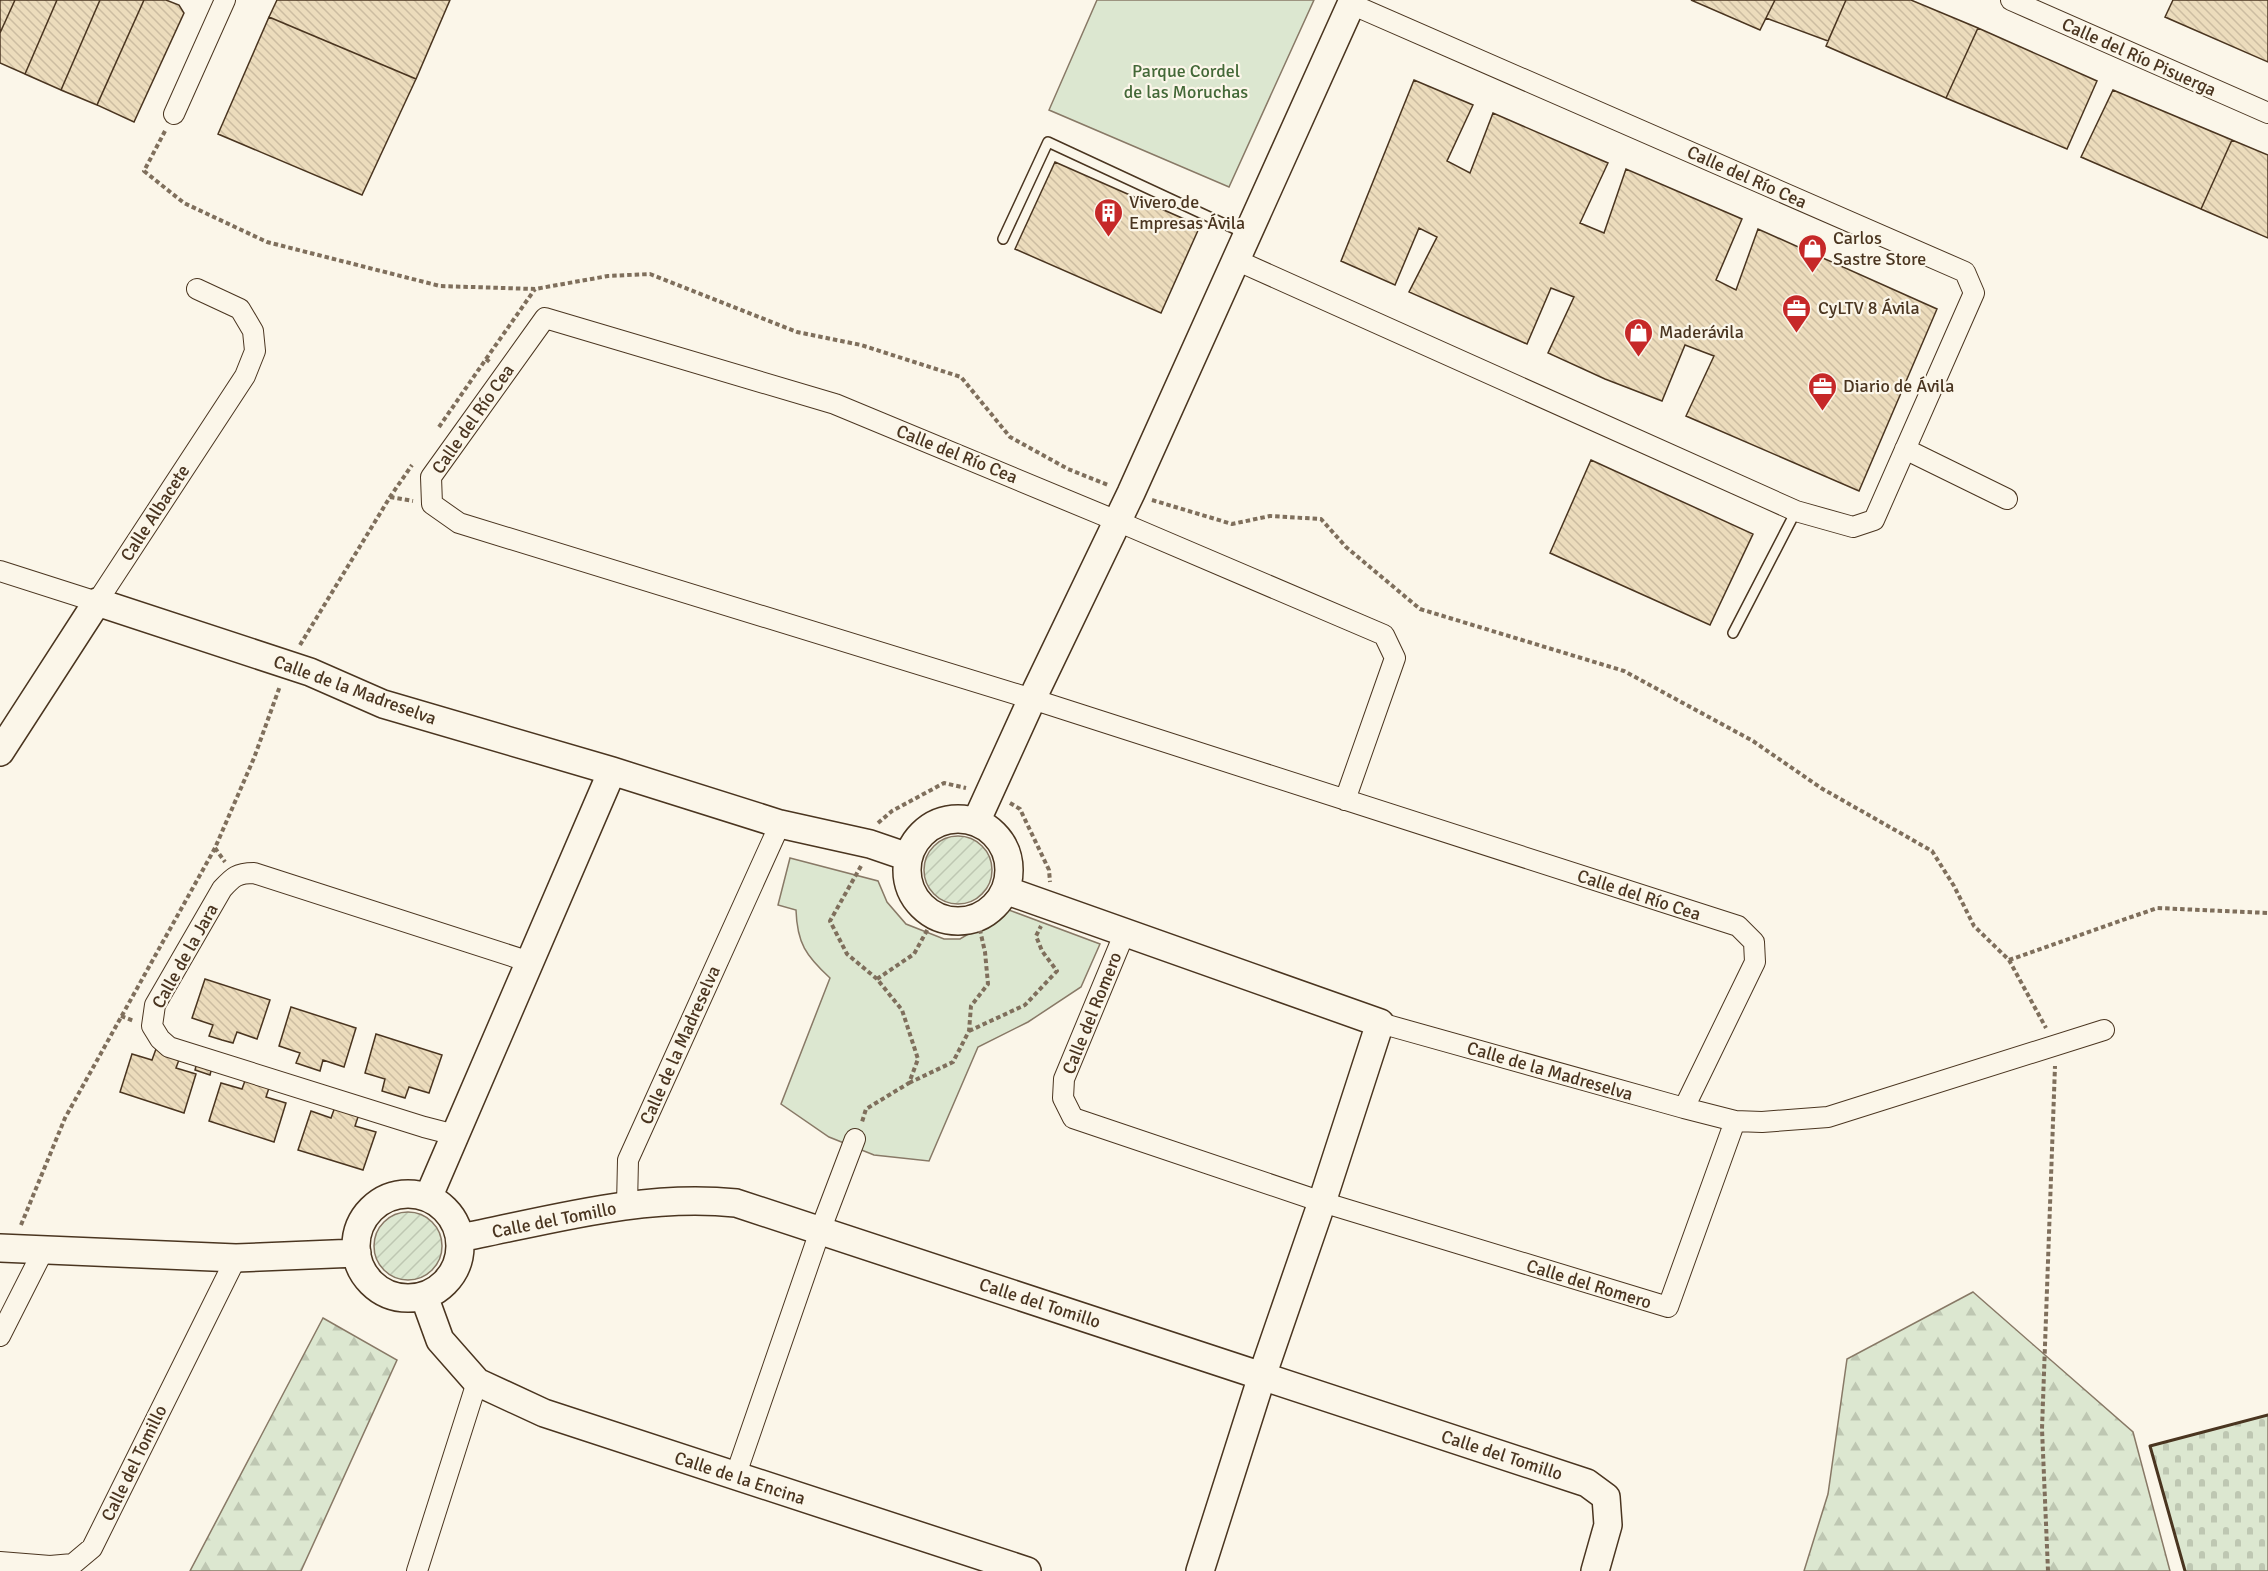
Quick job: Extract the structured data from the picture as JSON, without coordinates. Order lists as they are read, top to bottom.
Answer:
{
  "streets": {
    "street": [
      "Calle del Río Pisuerga",
      "Calle del Río Cea",
      "Calle Albacete",
      "Calle de la Madreselva",
      "Calle de la Jara",
      "Calle del Romero",
      "Calle del Tomillo",
      "Calle de la Encina"
    ]
  },
  "crossings": [
    ["Calle del Río Cea", "Calle de la Madreselva"],
    ["Calle Albacete", "Calle de la Madreselva"],
    ["Calle de la Madreselva", "Calle del Romero"],
    ["Calle de la Madreselva", "Calle del Tomillo"],
    ["Calle del Tomillo", "Calle de la Encina"]
  ],
  "parks": ["Parque Cordel de las Moruchas"],
  "places": {
    "building": ["Vivero de Empresas Ávila"],
    "shop": ["Carlos Sastre Store", "Maderávila"],
    "office": ["CyLTV 8 Ávila", "Diario de Ávila"]
  }
}
